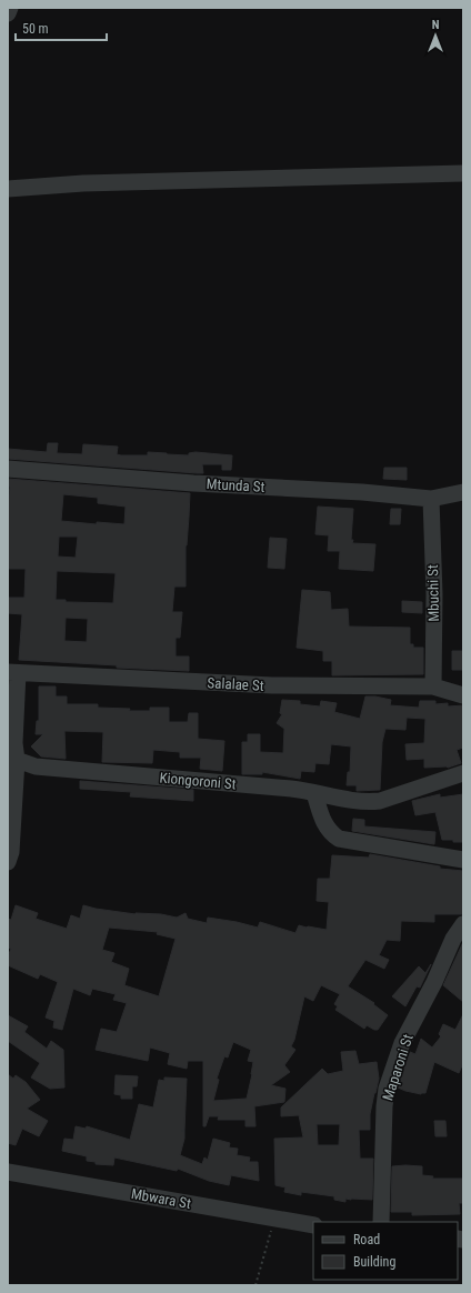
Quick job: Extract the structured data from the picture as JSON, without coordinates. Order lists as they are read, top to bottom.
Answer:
{
  "streets": {
    "street": [
      "Mtunda St",
      "Mbuchi St",
      "Salalae St",
      "Kiongoroni St",
      "Maparoni St",
      "Mbwara St"
    ]
  },
  "crossings": [
    ["Mtunda St", "Mbuchi St"],
    ["Mbuchi St", "Salalae St"]
  ],
  "legend": ["Road", "Building"],
  "scale_bar": "50 m",
  "north": "top"
}
